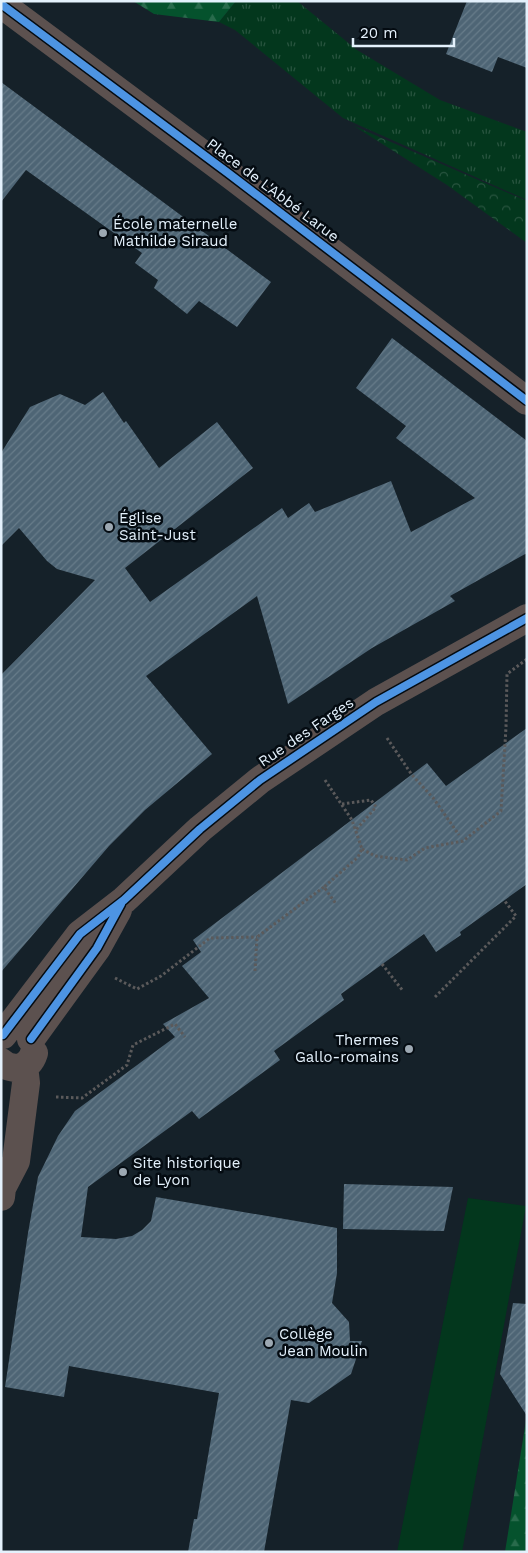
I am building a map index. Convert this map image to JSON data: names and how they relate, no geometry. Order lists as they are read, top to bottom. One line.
{"streets":{"street":["Place de L'Abbé Larue","Rue des Farges"]},"places":["École maternelle Mathilde Siraud","Église Saint-Just","Thermes Gallo-romains","Site historique de Lyon","Collège Jean Moulin"],"scale_bar":"20 m"}
